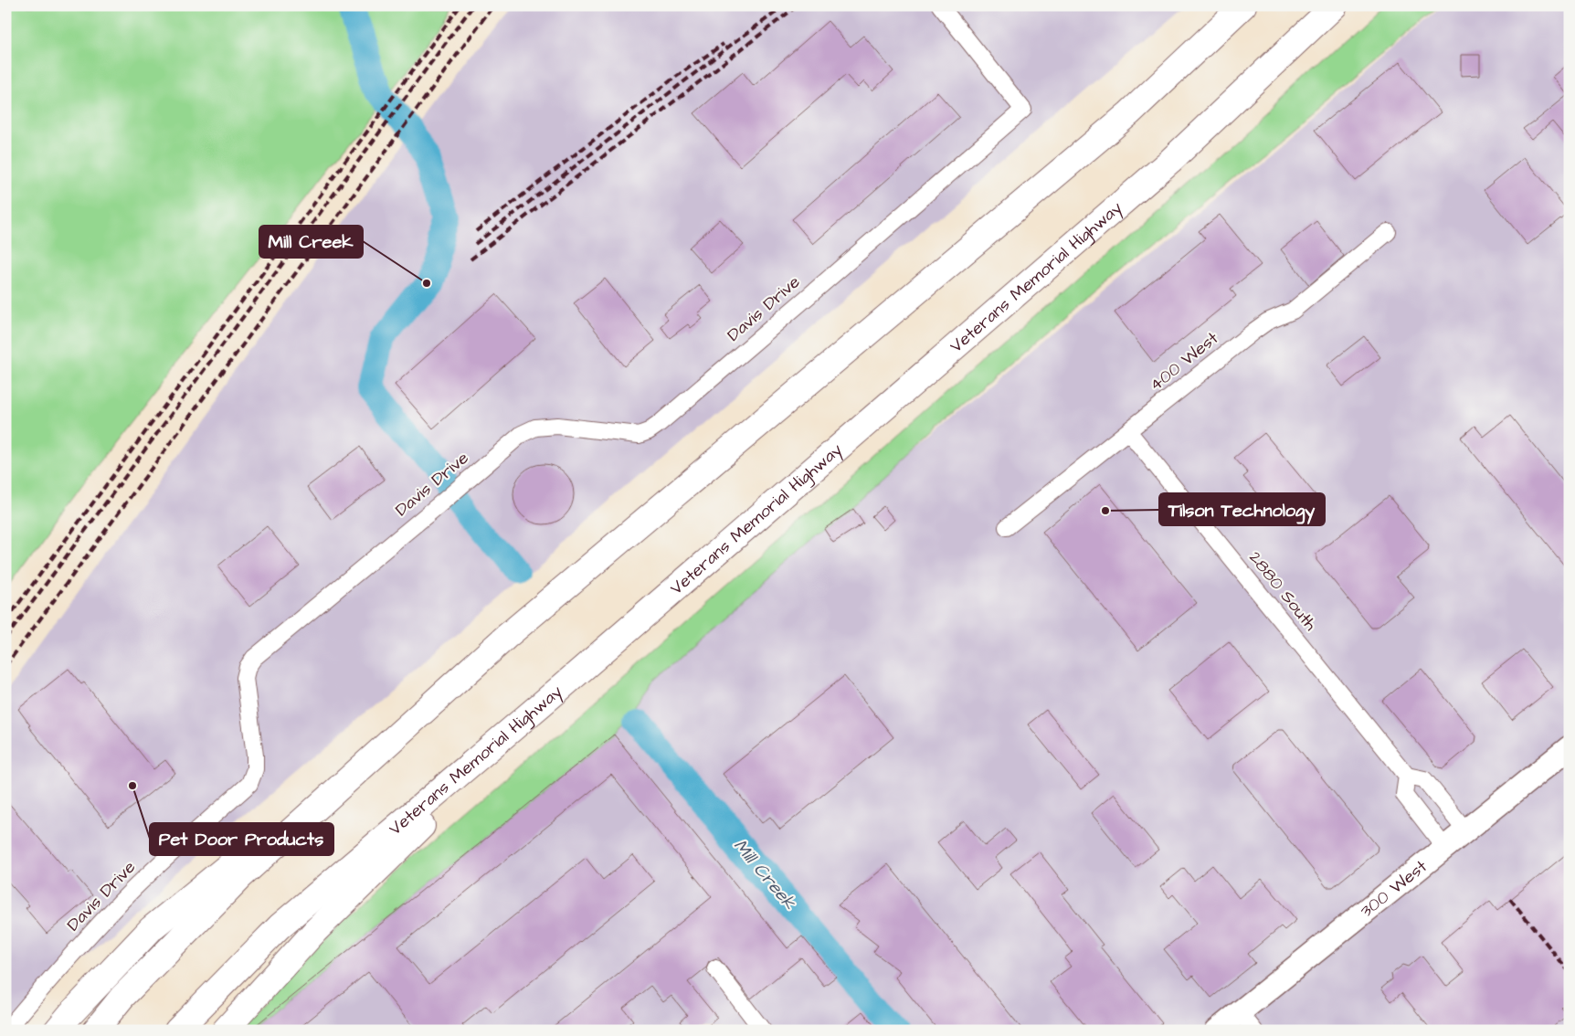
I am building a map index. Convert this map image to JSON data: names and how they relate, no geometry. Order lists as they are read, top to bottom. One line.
{"streets":{"highway":["Veterans Memorial Highway"],"main road":["300 West"],"street":["Davis Drive","400 West","2880 South"]},"crossings":[["400 West","2880 South"]],"water":["Mill Creek"],"places":["Mill Creek","Tilson Technology","Pet Door Products"]}
